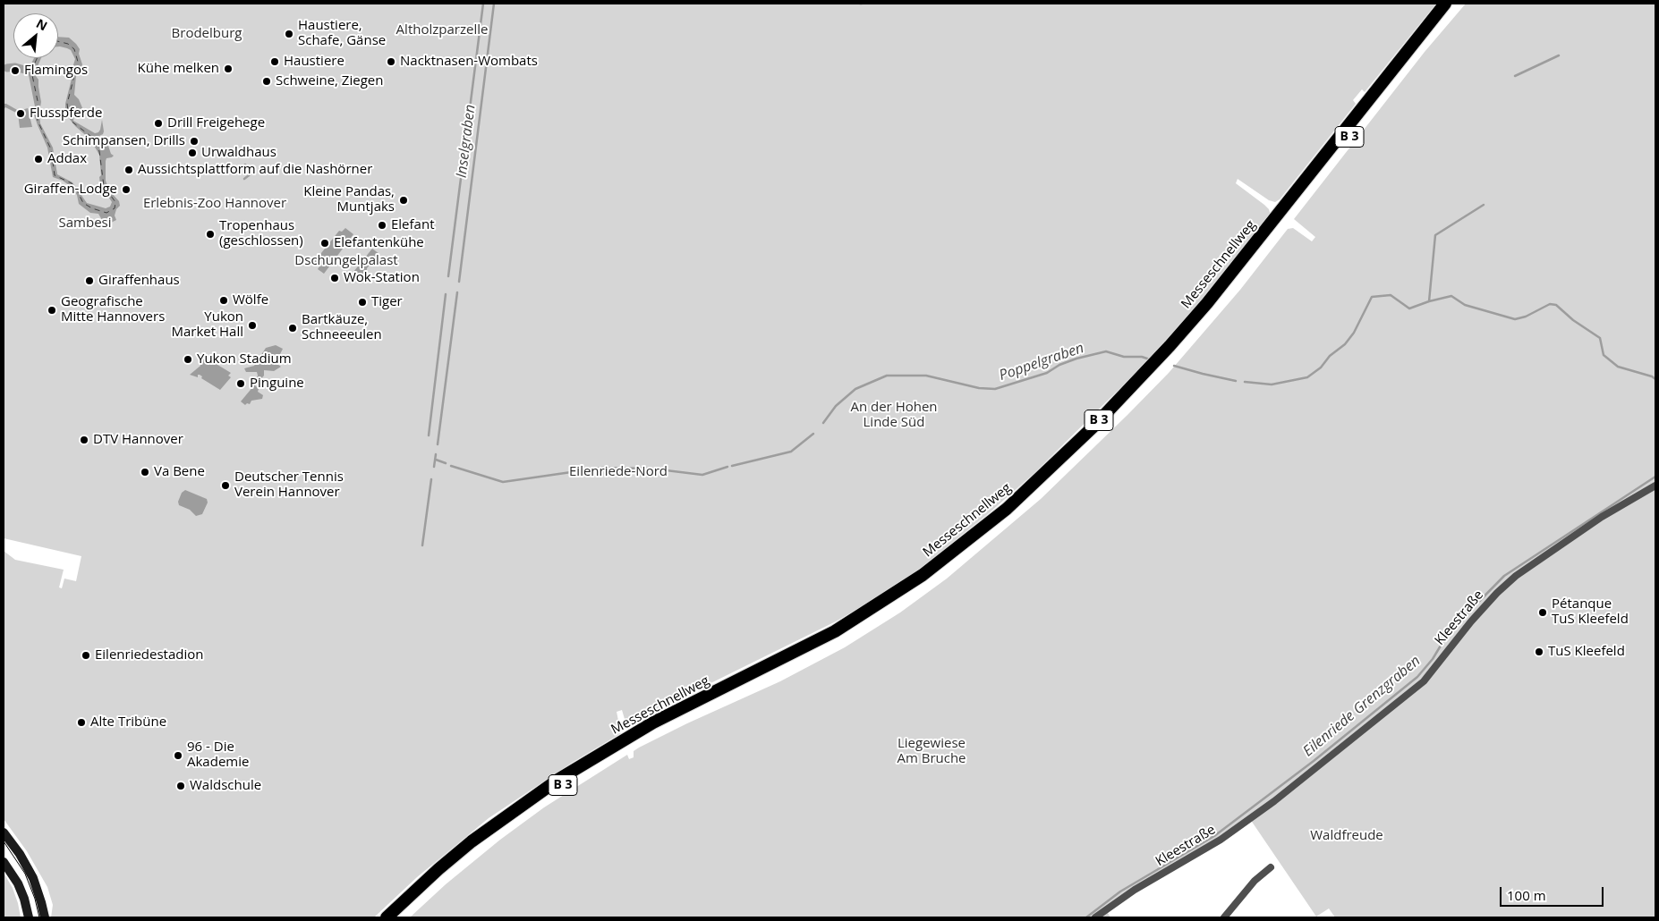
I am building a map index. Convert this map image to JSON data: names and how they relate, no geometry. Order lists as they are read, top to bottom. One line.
{"streets":{"highway":["B 3","Messeschnellweg"],"street":["Kleestraße"]},"water":["Inselgraben","Poppelgraben","Eilenriede Grenzgraben"],"parks":["Altholzparzelle","Brodelburg","Erlebnis-Zoo Hannover","Sambesi","Dschungelpalast","An der Hohen Linde Süd","Eilenriede-Nord","Liegewiese Am Bruche","Waldfreude"],"places":["Haustiere, Schafe, Gänse","Haustiere","Nacktnasen-Wombats","Kühe melken","Flamingos","Schweine, Ziegen","Flusspferde","Drill Freigehege","Schimpansen, Drills","Urwaldhaus","Addax","Aussichtsplattform auf die Nashörner","Giraffen-Lodge","Kleine Pandas, Muntjaks","Elefant","Tropenhaus (geschlossen)","Elefantenkühe","Wok-Station","Giraffenhaus","Wölfe","Tiger","Geografische Mitte Hannovers","Yukon Market Hall","Bartkäuze, Schneeeulen","Yukon Stadium","Pinguine","DTV Hannover","Va Bene","Deutscher Tennis Verein Hannover","Pétanque TuS Kleefeld","TuS Kleefeld","Eilenriedestadion","Alte Tribüne","96 - Die Akademie","Waldschule"],"scale_bar":"100 m","north":"top right"}
